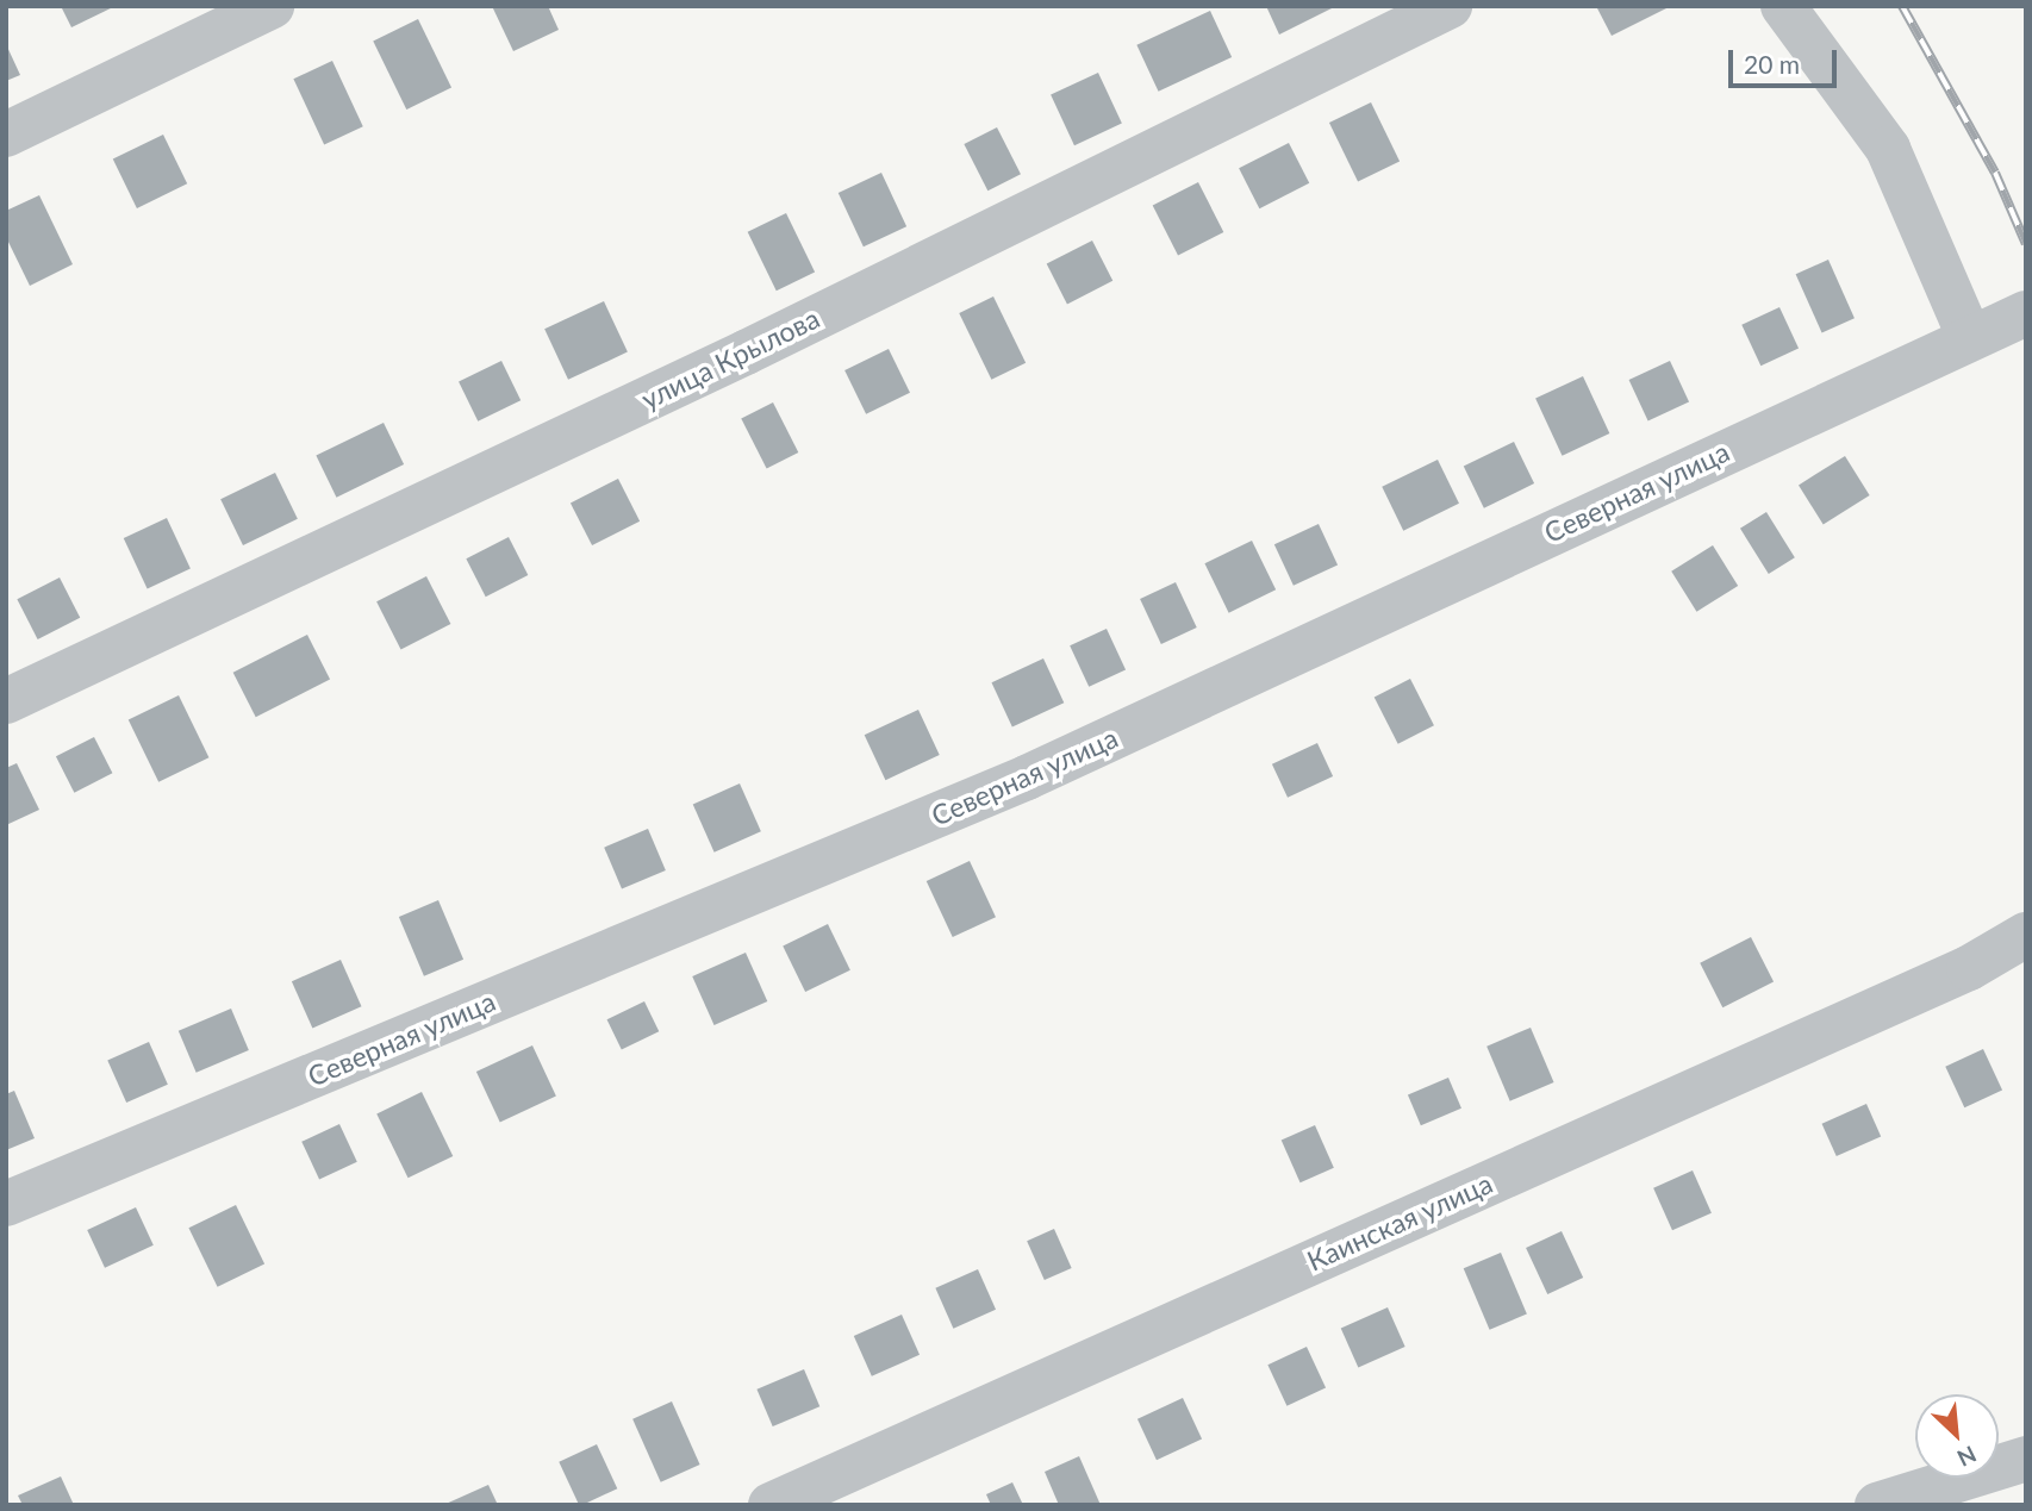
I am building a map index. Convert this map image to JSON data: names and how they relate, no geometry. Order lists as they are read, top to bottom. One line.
{"streets":{"street":["улица Крылова","Северная улица","Каинская улица"]},"scale_bar":"20 m","north":"bottom right"}
